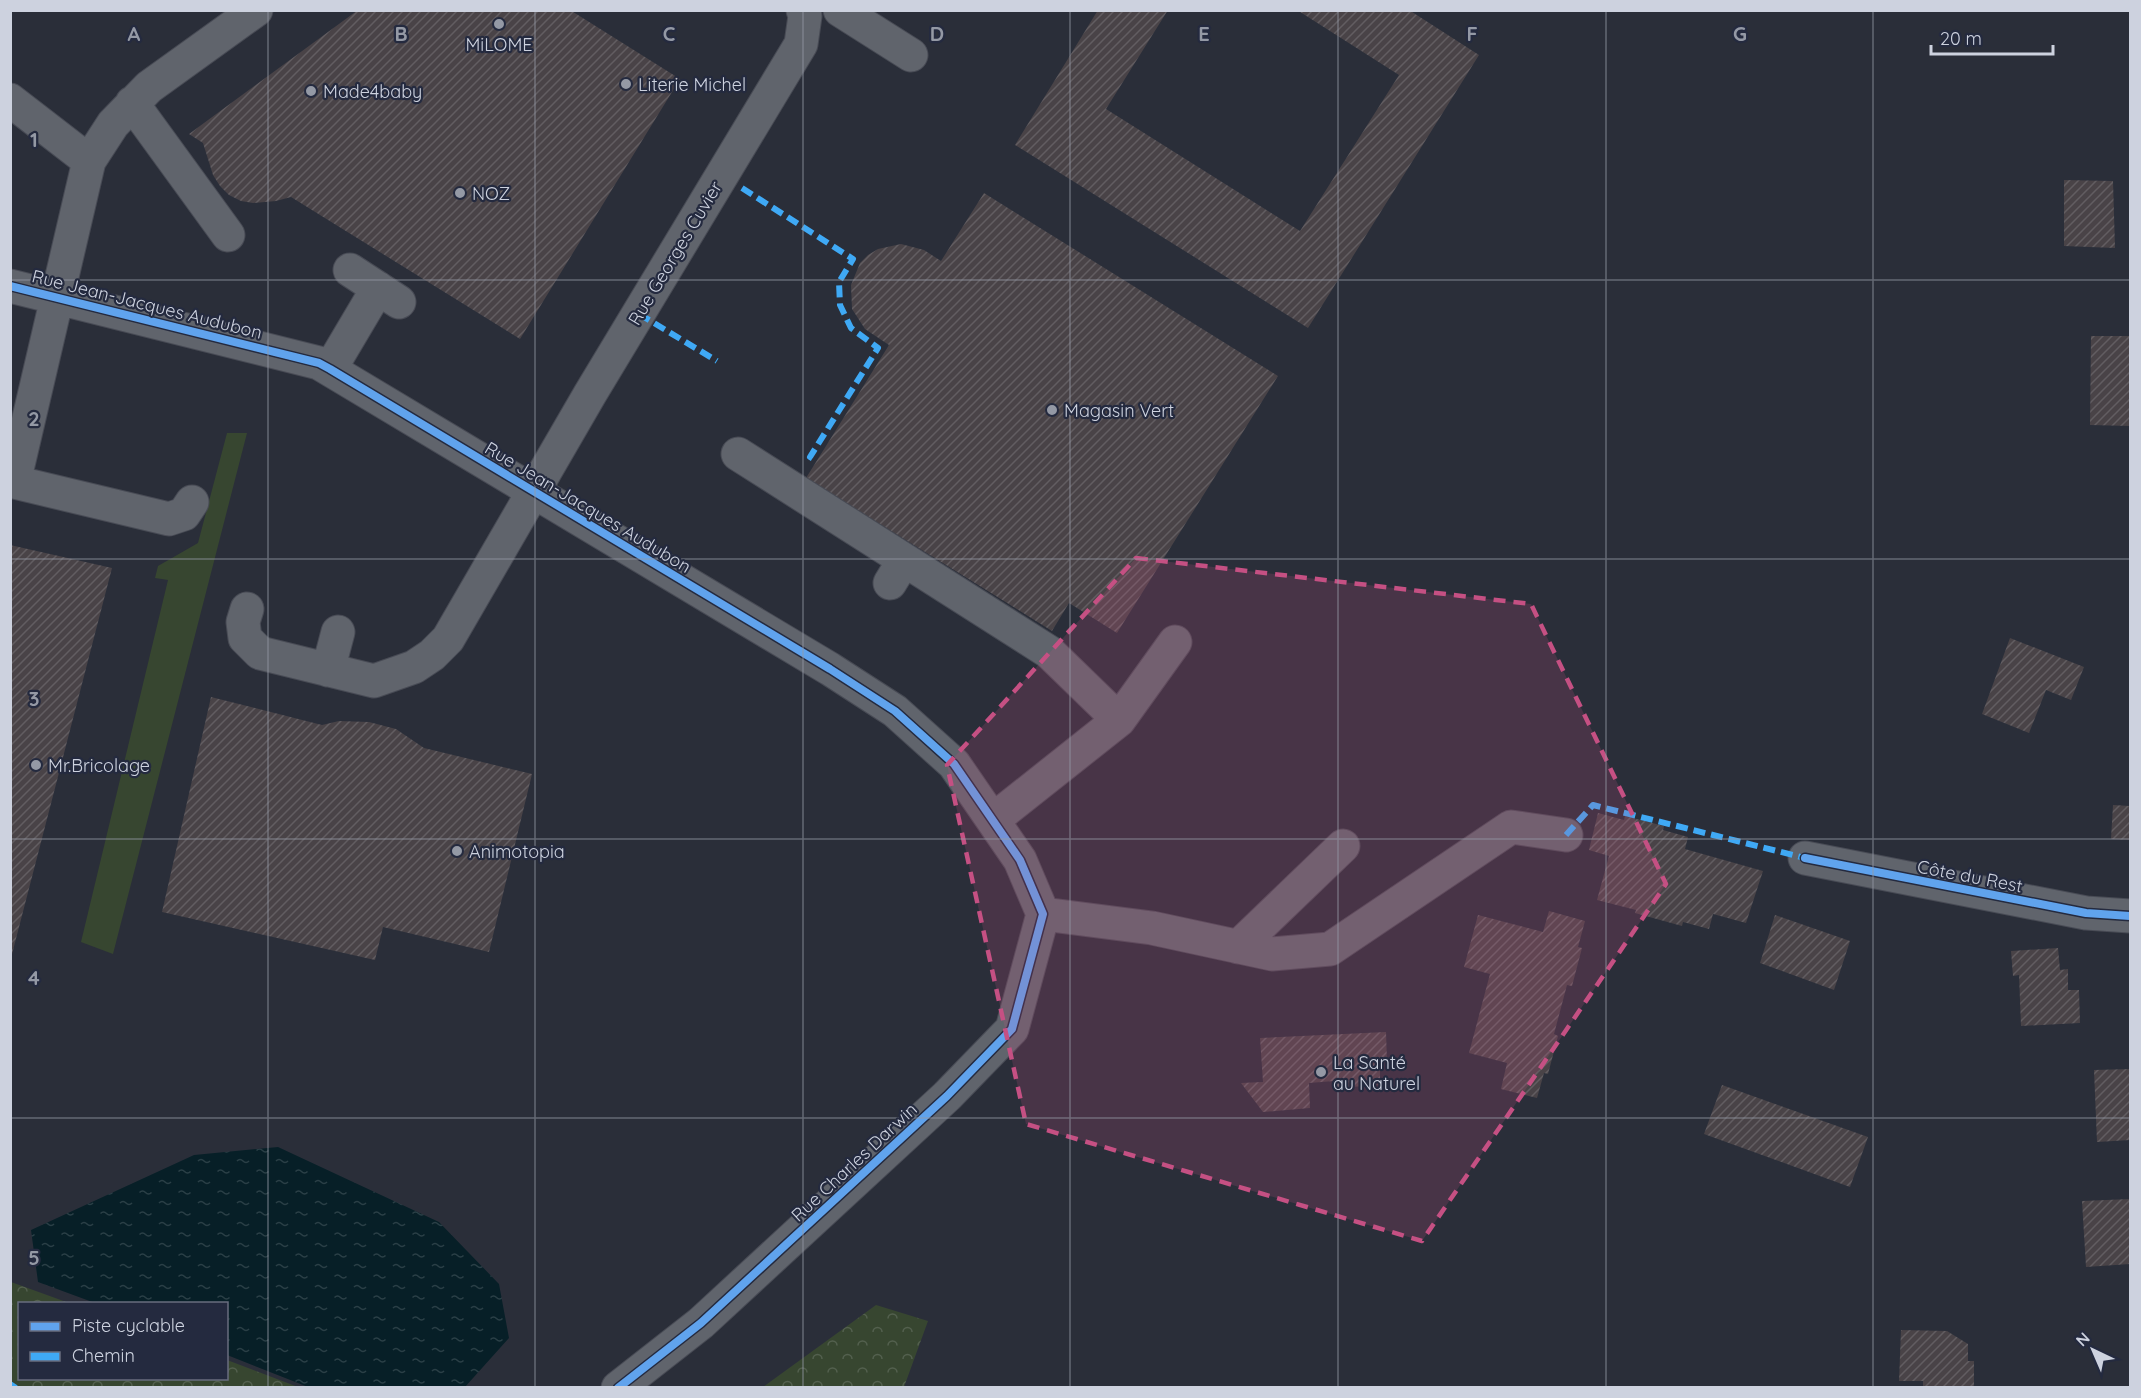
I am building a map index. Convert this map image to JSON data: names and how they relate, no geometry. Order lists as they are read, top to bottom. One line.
{"streets":{"street":["Rue Georges Cuvier","Rue Jean-Jacques Audubon","Côte du Rest","Rue Charles Darwin"]},"crossings":[["Rue Georges Cuvier","Rue Jean-Jacques Audubon"],["Rue Jean-Jacques Audubon","Rue Charles Darwin"]],"places":["MiLOME","Literie Michel","Made4baby","NOZ","Magasin Vert","Mr.Bricolage","Animotopia","La Santé au Naturel"],"legend":["Piste cyclable","Chemin"],"scale_bar":"20 m","north":"top left","grid":{"columns":["A","B","C","D","E","F","G"],"rows":["1","2","3","4","5"]}}
